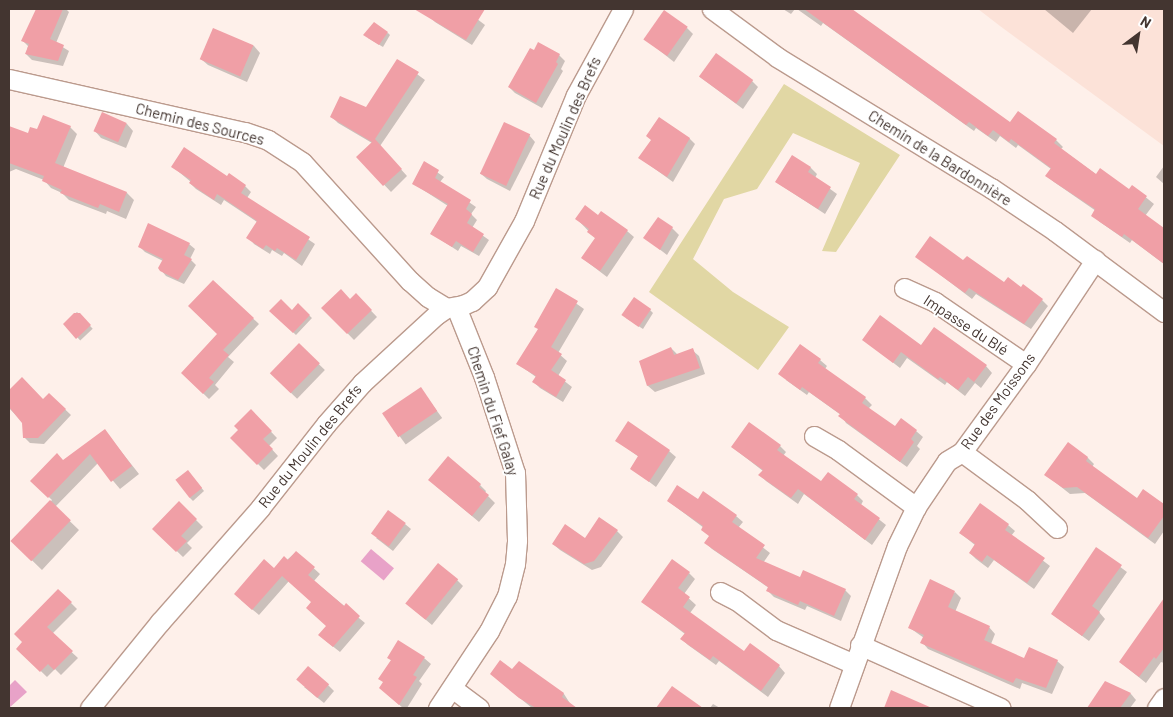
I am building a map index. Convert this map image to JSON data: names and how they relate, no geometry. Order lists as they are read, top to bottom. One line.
{"streets":{"street":["Chemin des Sources","Rue du Moulin des Brefs","Chemin de la Bardonnière","Impasse du Blé","Rue des Moissons","Chemin du Fief Galay"]},"crossings":[["Chemin des Sources","Rue du Moulin des Brefs"],["Chemin des Sources","Chemin du Fief Galay"],["Rue du Moulin des Brefs","Chemin du Fief Galay"],["Chemin de la Bardonnière","Rue des Moissons"],["Impasse du Blé","Rue des Moissons"]],"north":"top right"}
